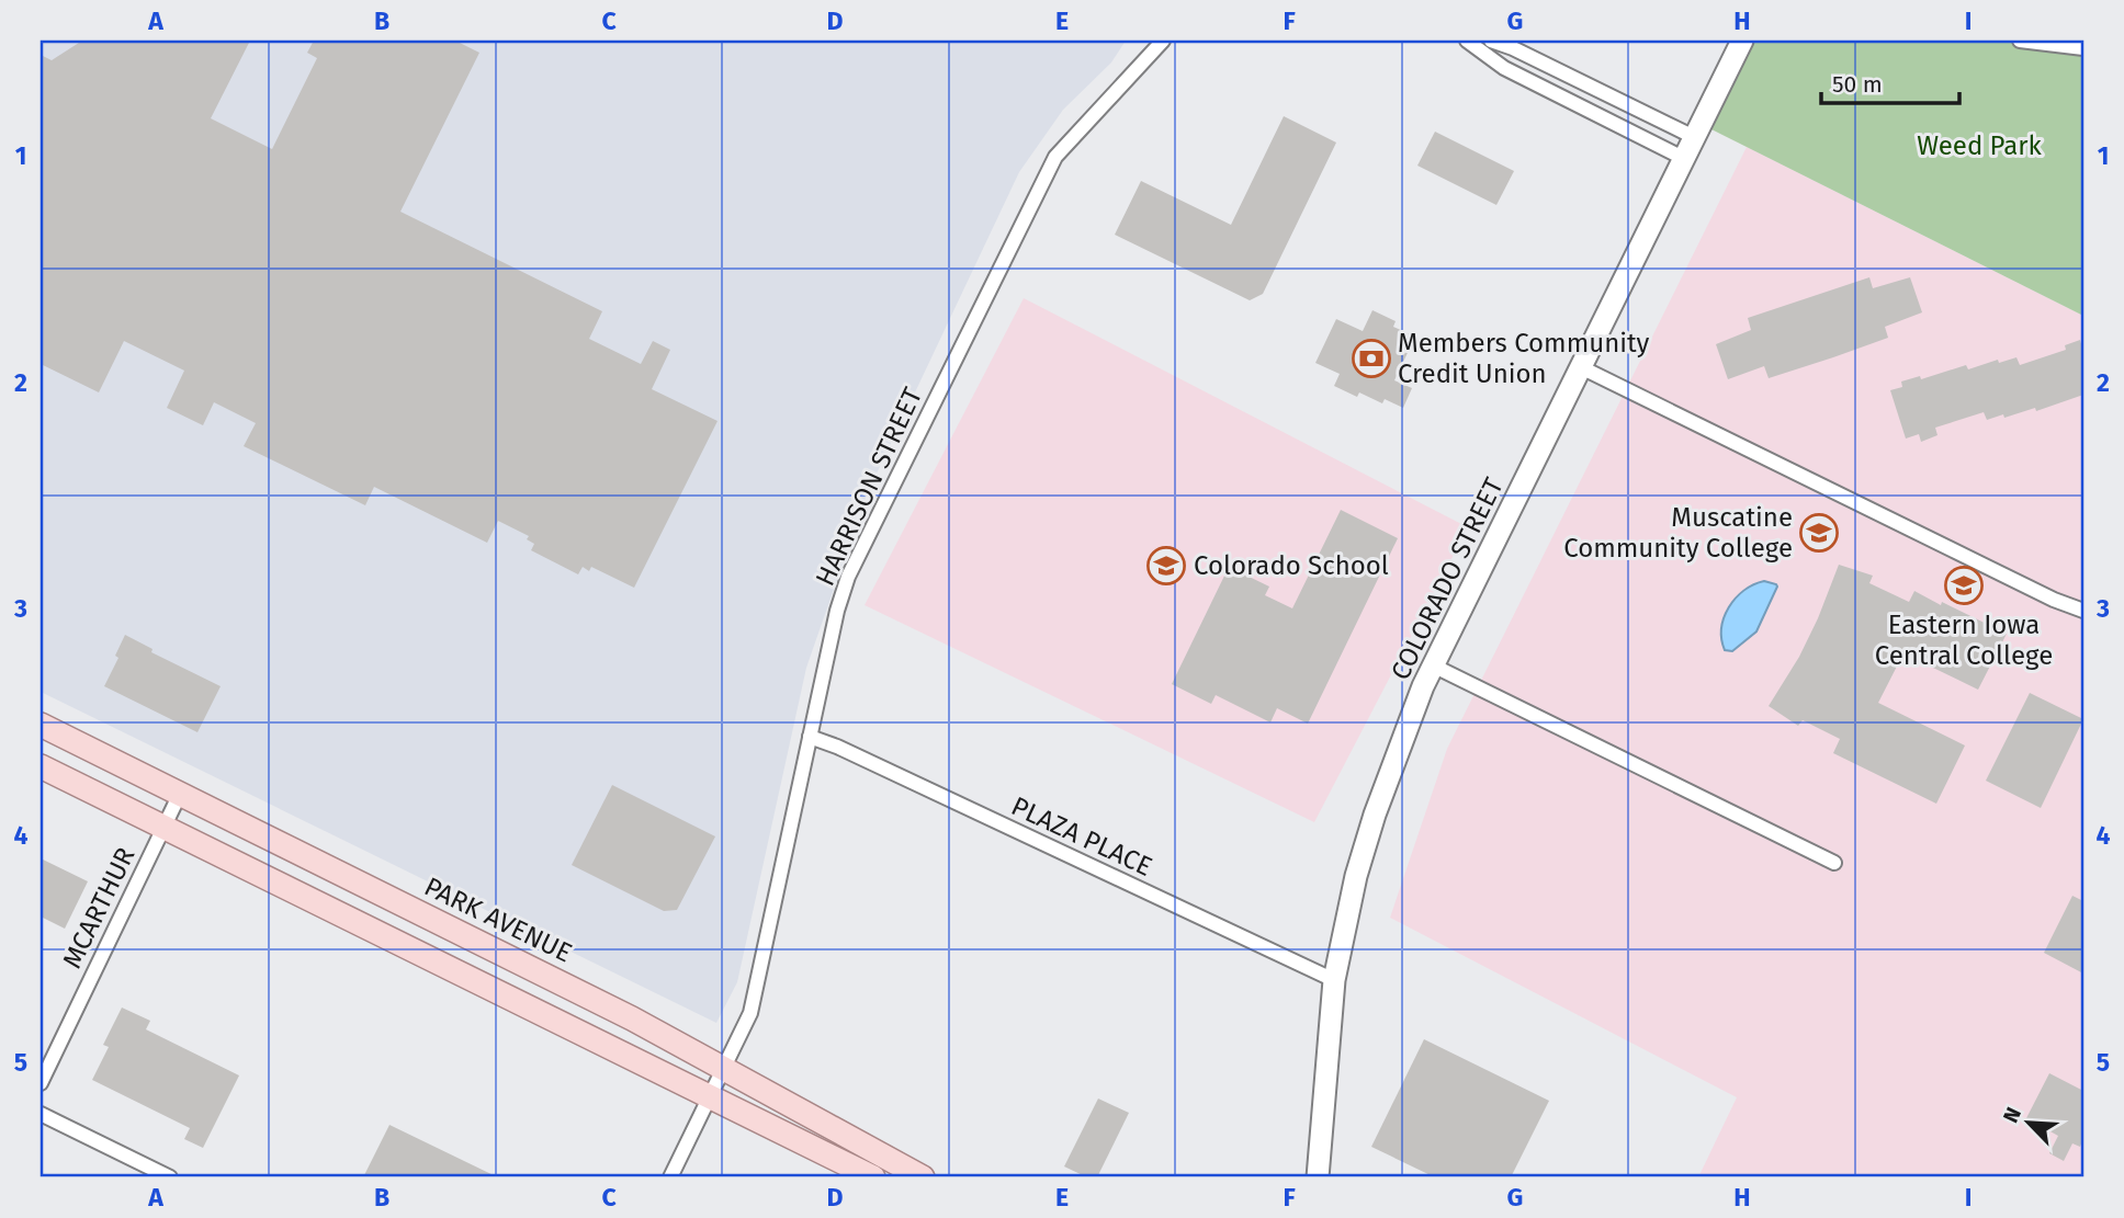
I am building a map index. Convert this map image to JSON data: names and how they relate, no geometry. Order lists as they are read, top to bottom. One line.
{"streets":{"main road":["PARK AVENUE"],"street":["HARRISON STREET","COLORADO STREET","PLAZA PLACE","MCARTHUR"]},"crossings":[["HARRISON STREET","PLAZA PLACE"],["HARRISON STREET","PARK AVENUE"],["COLORADO STREET","PLAZA PLACE"],["MCARTHUR","PARK AVENUE"]],"parks":["Weed Park"],"places":{"bank":["Members Community Credit Union"],"school or university":["Muscatine Community College","Colorado School","Eastern Iowa Central College"]},"scale_bar":"50 m","north":"top left","grid":{"columns":["A","B","C","D","E","F","G","H","I"],"rows":["1","2","3","4","5"]}}
